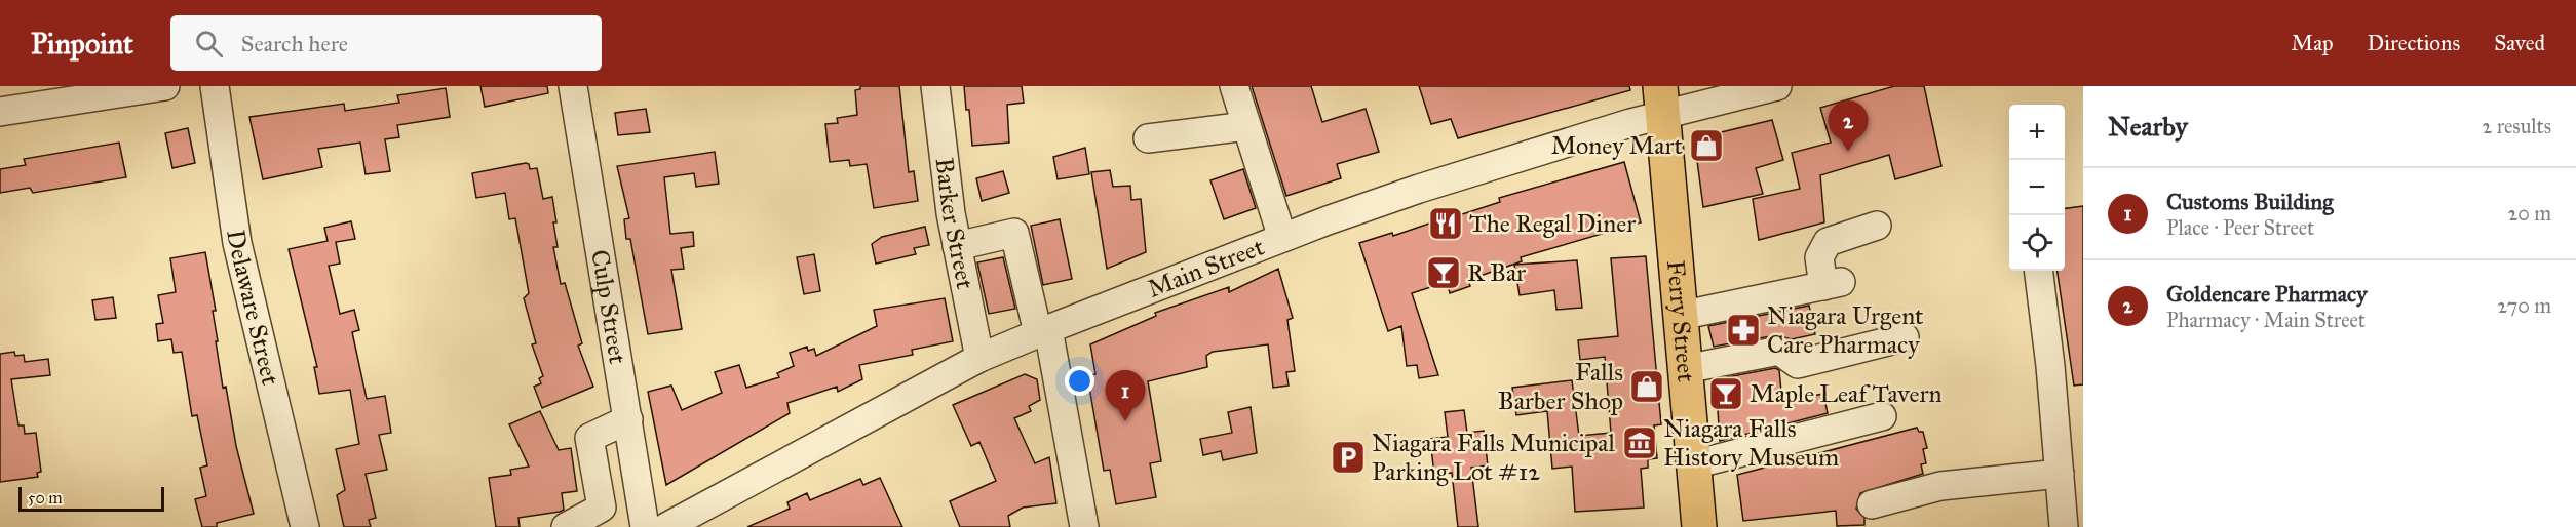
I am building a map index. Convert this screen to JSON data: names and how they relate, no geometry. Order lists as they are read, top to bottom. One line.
{"streets":{"main road":["Ferry Street"],"street":["Barker Street","Main Street","Culp Street","Delaware Street"]},"crossings":[["Barker Street","Main Street"],["Main Street","Ferry Street"]],"places":{"shop":["Money Mart","Falls Barber Shop"],"restaurant":["The Regal Diner"],"bar":["R Bar","Maple Leaf Tavern"],"pharmacy":["Niagara Urgent Care Pharmacy"],"museum":["Niagara Falls History Museum"],"parking":["Niagara Falls Municipal Parking Lot #12"]},"scale_bar":"50 m","page":{"header":"Pinpoint","search":"Search here","nav":["Map","Directions","Saved"],"heading":["Nearby","2 results"],"pins":["2","1"],"map_buttons":["+","−"],"list":[{"mark":"1","name":"Customs Building","note":"Place · Peer Street","value":"20 m"},{"mark":"2","name":"Goldencare Pharmacy","note":"Pharmacy · Main Street","value":"270 m"}],"scale":"50 m"}}
